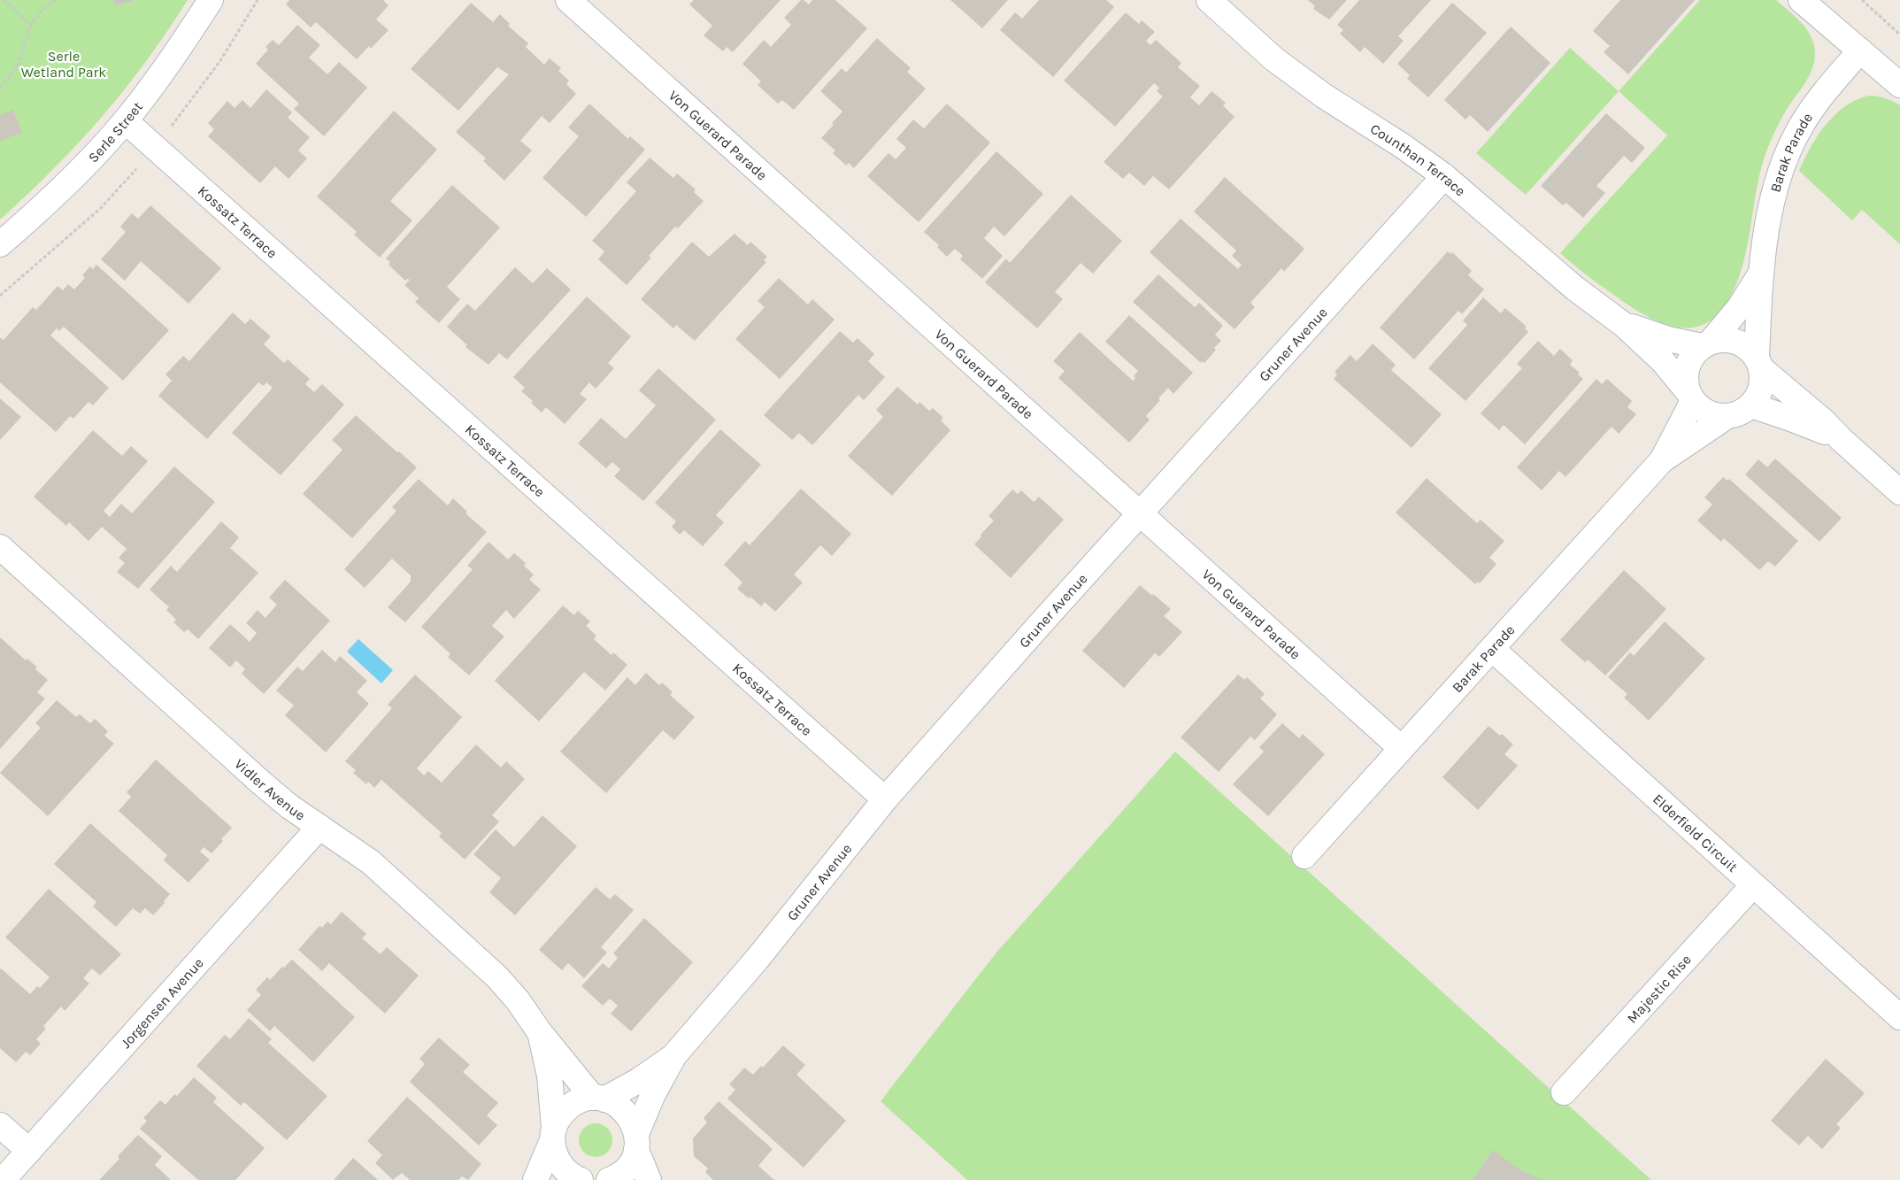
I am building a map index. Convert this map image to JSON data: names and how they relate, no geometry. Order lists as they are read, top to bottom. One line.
{"streets":{"street":["Serle Street","Von Guerard Parade","Barak Parade","Counthan Terrace","Kossatz Terrace","Gruner Avenue","Vidler Avenue","Elderfield Circuit","Majestic Rise","Jorgensen Avenue"]},"crossings":[["Serle Street","Kossatz Terrace"],["Von Guerard Parade","Barak Parade"],["Von Guerard Parade","Gruner Avenue"],["Barak Parade","Counthan Terrace"],["Barak Parade","Elderfield Circuit"],["Counthan Terrace","Gruner Avenue"],["Kossatz Terrace","Gruner Avenue"],["Gruner Avenue","Vidler Avenue"],["Vidler Avenue","Jorgensen Avenue"],["Elderfield Circuit","Majestic Rise"]],"parks":["Serle Wetland Park"]}
